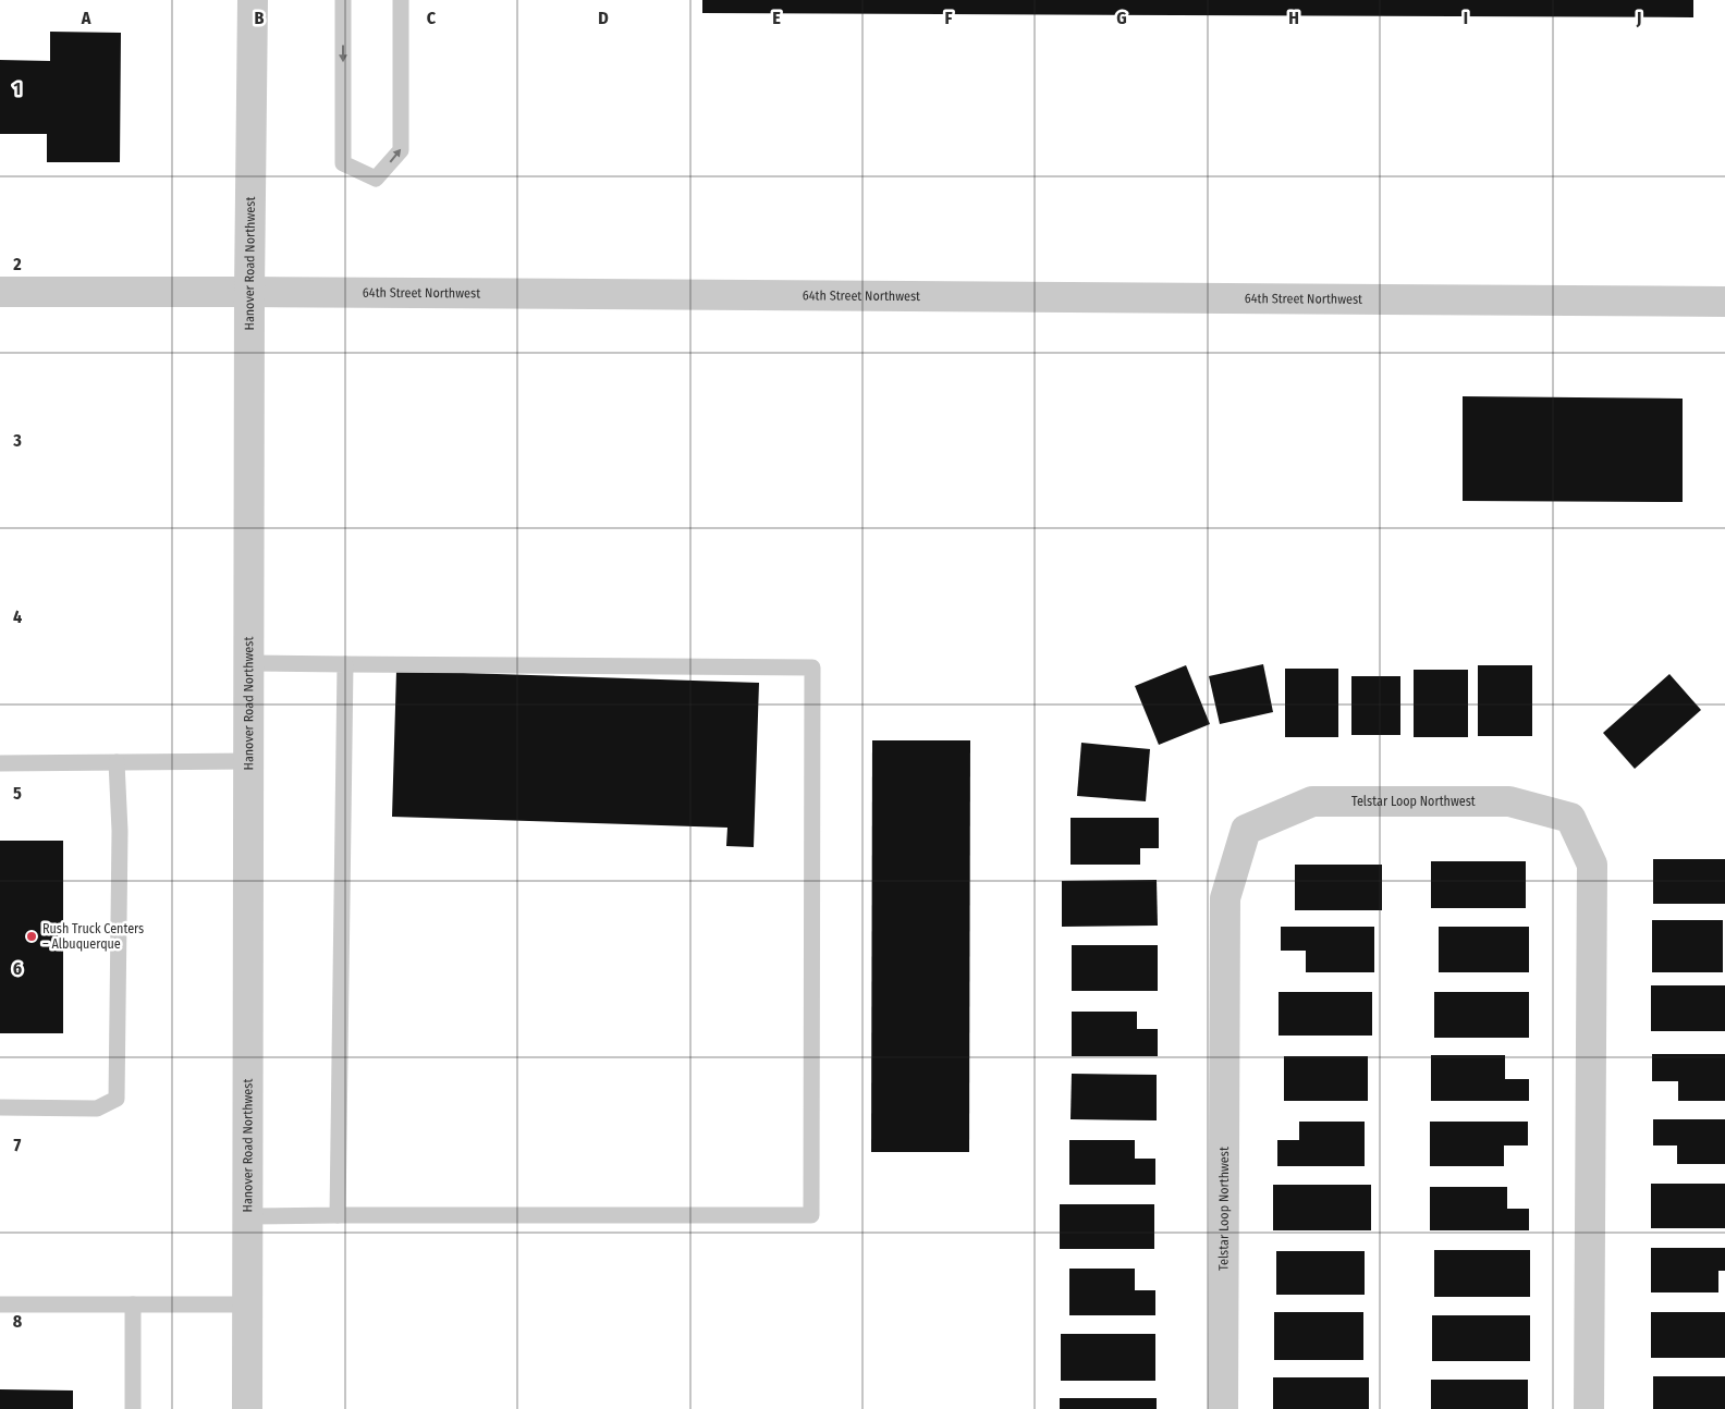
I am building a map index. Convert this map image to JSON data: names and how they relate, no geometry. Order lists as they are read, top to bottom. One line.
{"streets":{"street":["Hanover Road Northwest","64th Street Northwest","Telstar Loop Northwest"]},"crossings":[["Hanover Road Northwest","64th Street Northwest"]],"places":["Rush Truck Centers – Albuquerque"],"grid":{"columns":["A","B","C","D","E","F","G","H","I","J"],"rows":["1","2","3","4","5","6","7","8"]}}
